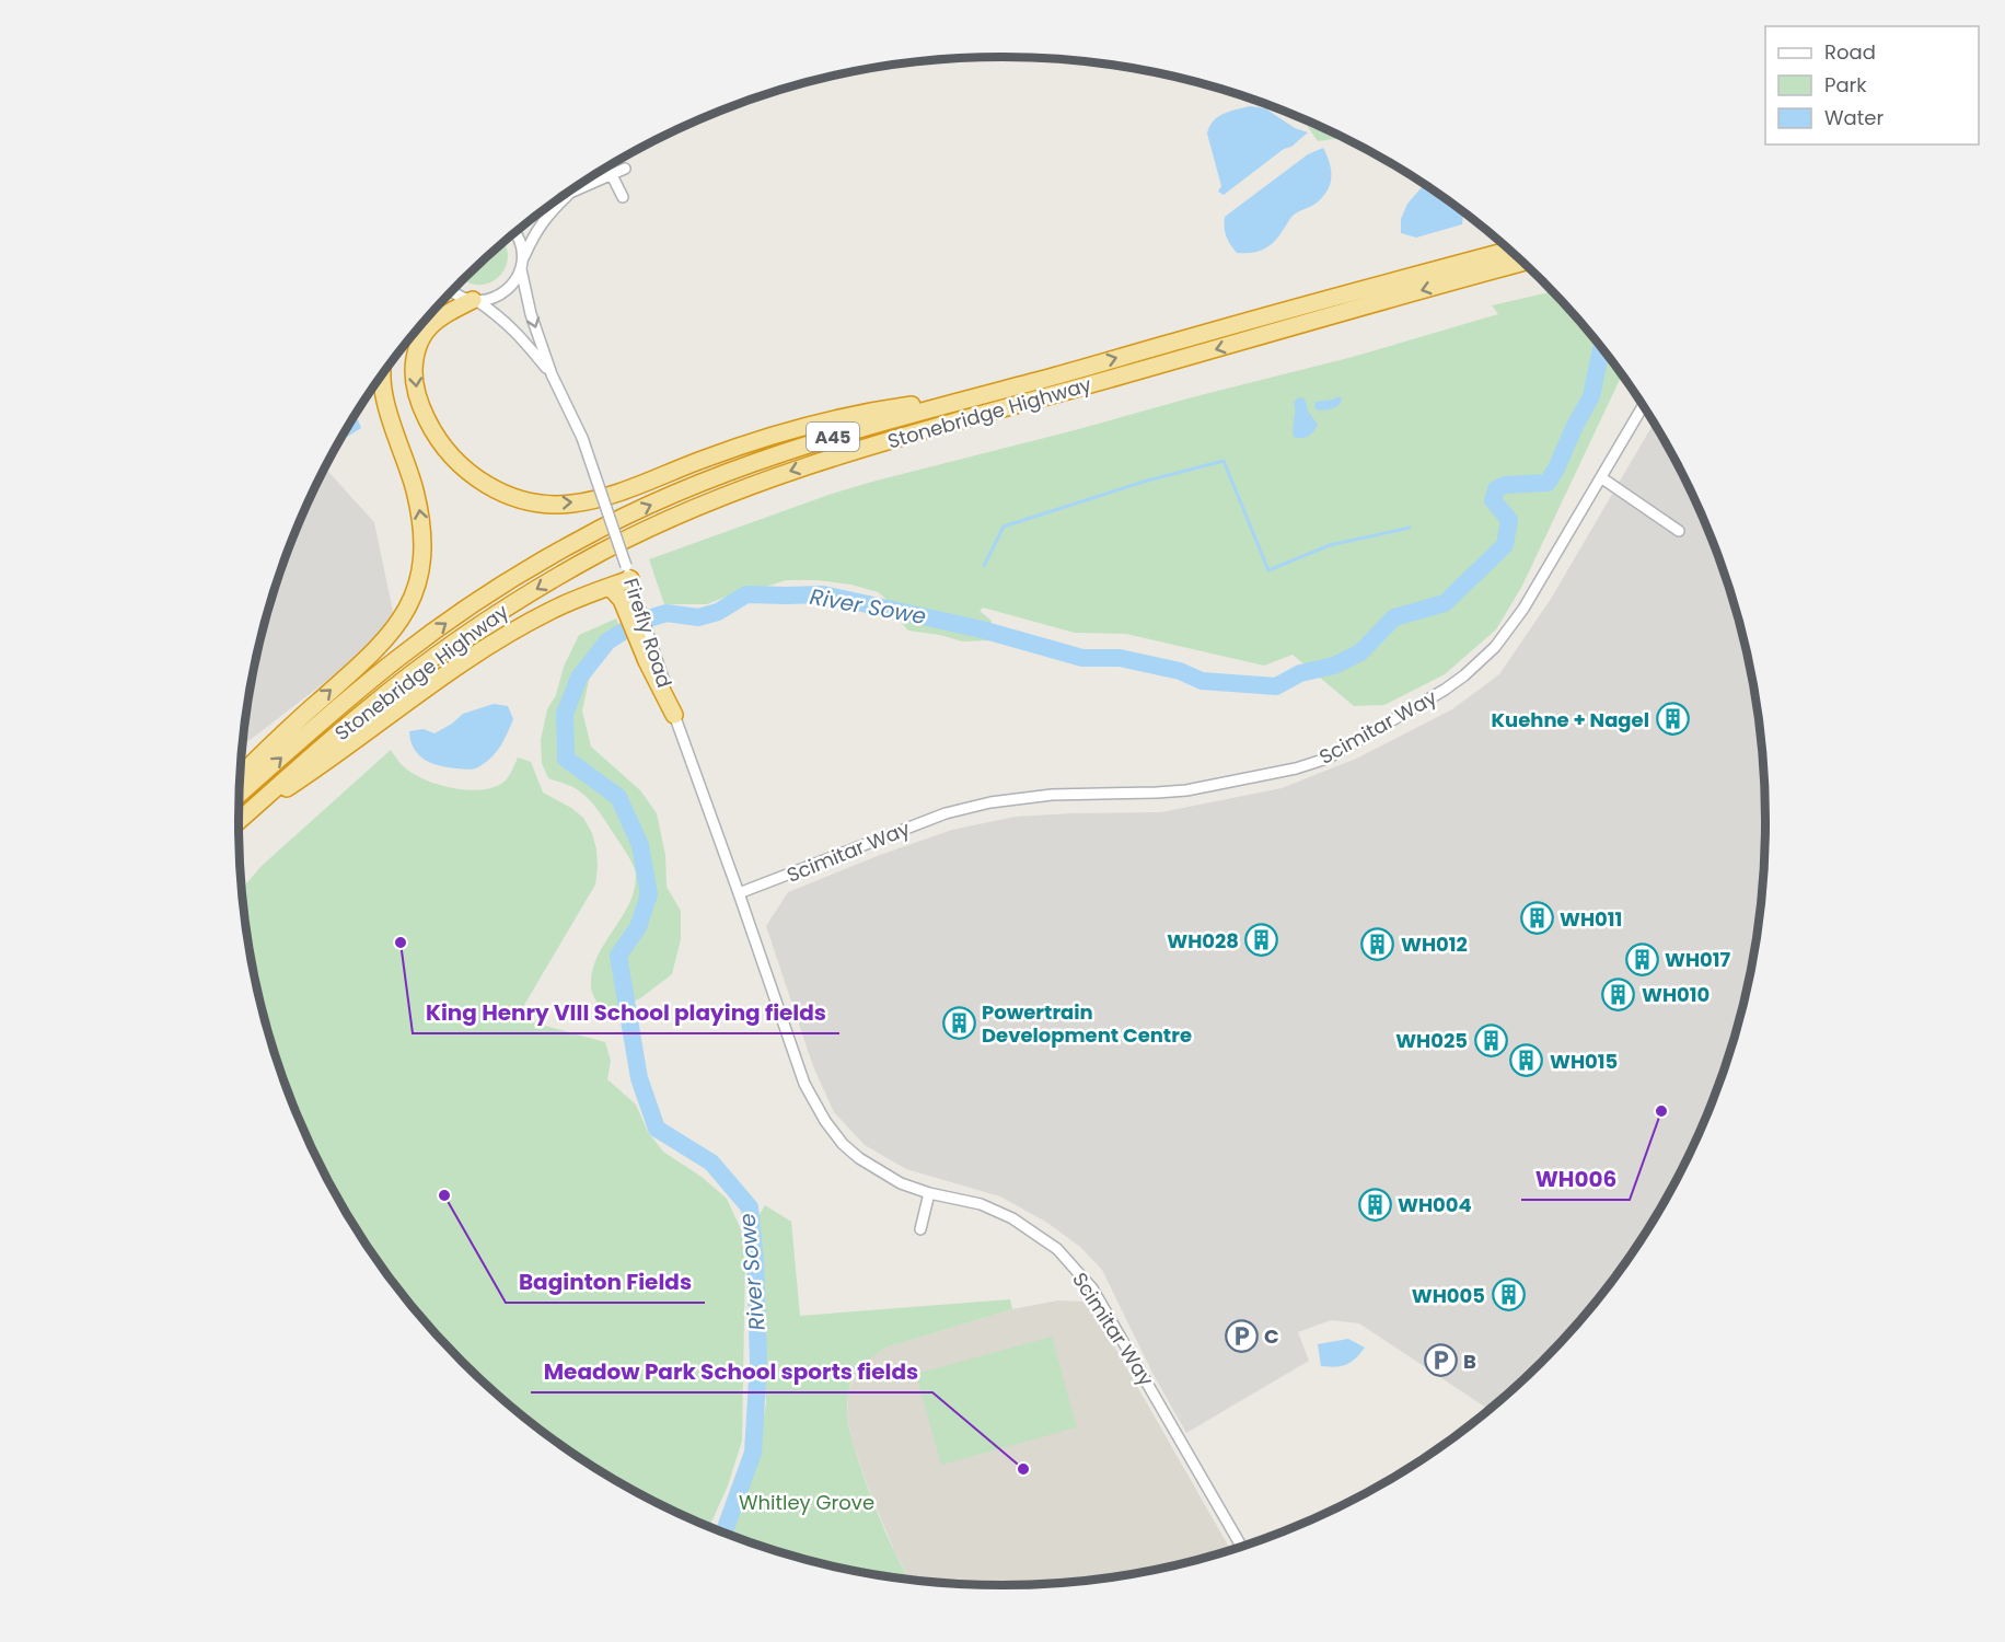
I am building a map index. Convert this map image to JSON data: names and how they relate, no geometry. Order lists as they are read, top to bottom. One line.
{"streets":{"highway":["Stonebridge Highway","A45"],"street":["Firefly Road","Scimitar Way"]},"crossings":[["Firefly Road","Scimitar Way"]],"water":["River Sowe"],"parks":["Whitley Grove"],"places":{"building":["Kuehne + Nagel","WH011","WH028","WH012","WH017","WH010","Powertrain Development Centre","WH025","WH015","WH004","WH005"],"other":["King Henry VIII School playing fields","WH006","Baginton Fields","Meadow Park School sports fields"],"parking":["C","B"]},"legend":["Road","Park","Water"]}
